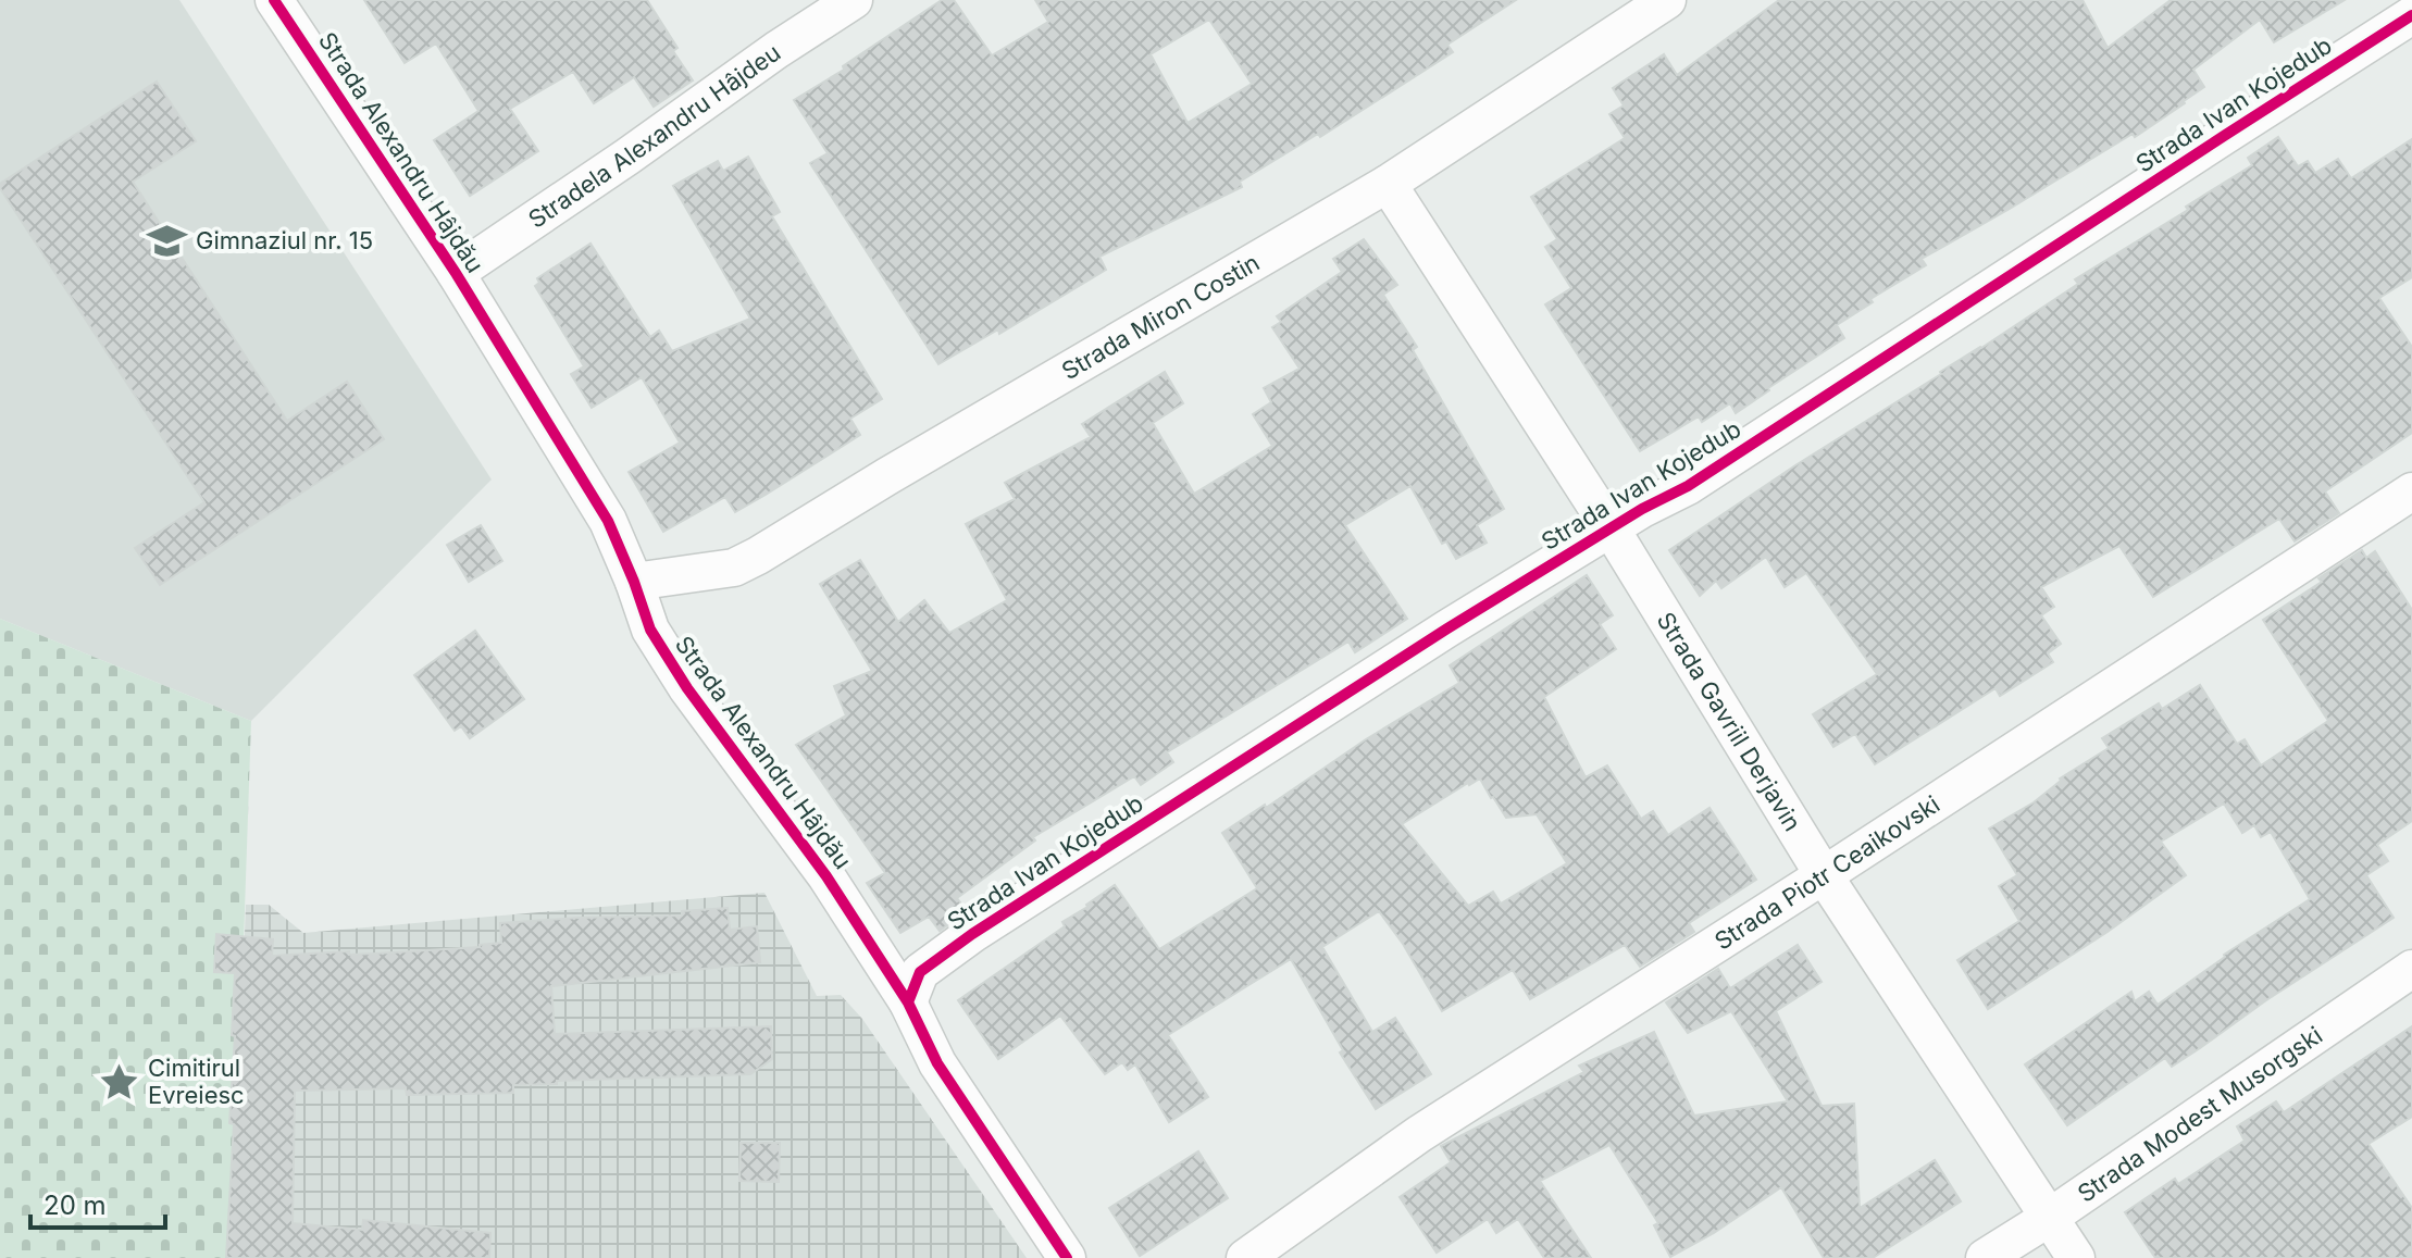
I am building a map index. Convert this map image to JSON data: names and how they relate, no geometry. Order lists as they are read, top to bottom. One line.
{"streets":{"street":["Strada Ivan Kojedub","Stradela Alexandru Hâjdeu","Strada Alexandru Hâjdău","Strada Miron Costin","Strada Gavriil Derjavin","Strada Piotr Ceaikovski","Strada Modest Musorgski"]},"crossings":[["Strada Ivan Kojedub","Strada Alexandru Hâjdău"],["Strada Ivan Kojedub","Strada Gavriil Derjavin"],["Stradela Alexandru Hâjdeu","Strada Alexandru Hâjdău"],["Strada Alexandru Hâjdău","Strada Miron Costin"],["Strada Miron Costin","Strada Gavriil Derjavin"],["Strada Gavriil Derjavin","Strada Piotr Ceaikovski"],["Strada Gavriil Derjavin","Strada Modest Musorgski"]],"places":{"school or university":["Gimnaziul nr. 15"],"place":["Cimitirul Evreiesc"]},"scale_bar":"20 m"}
